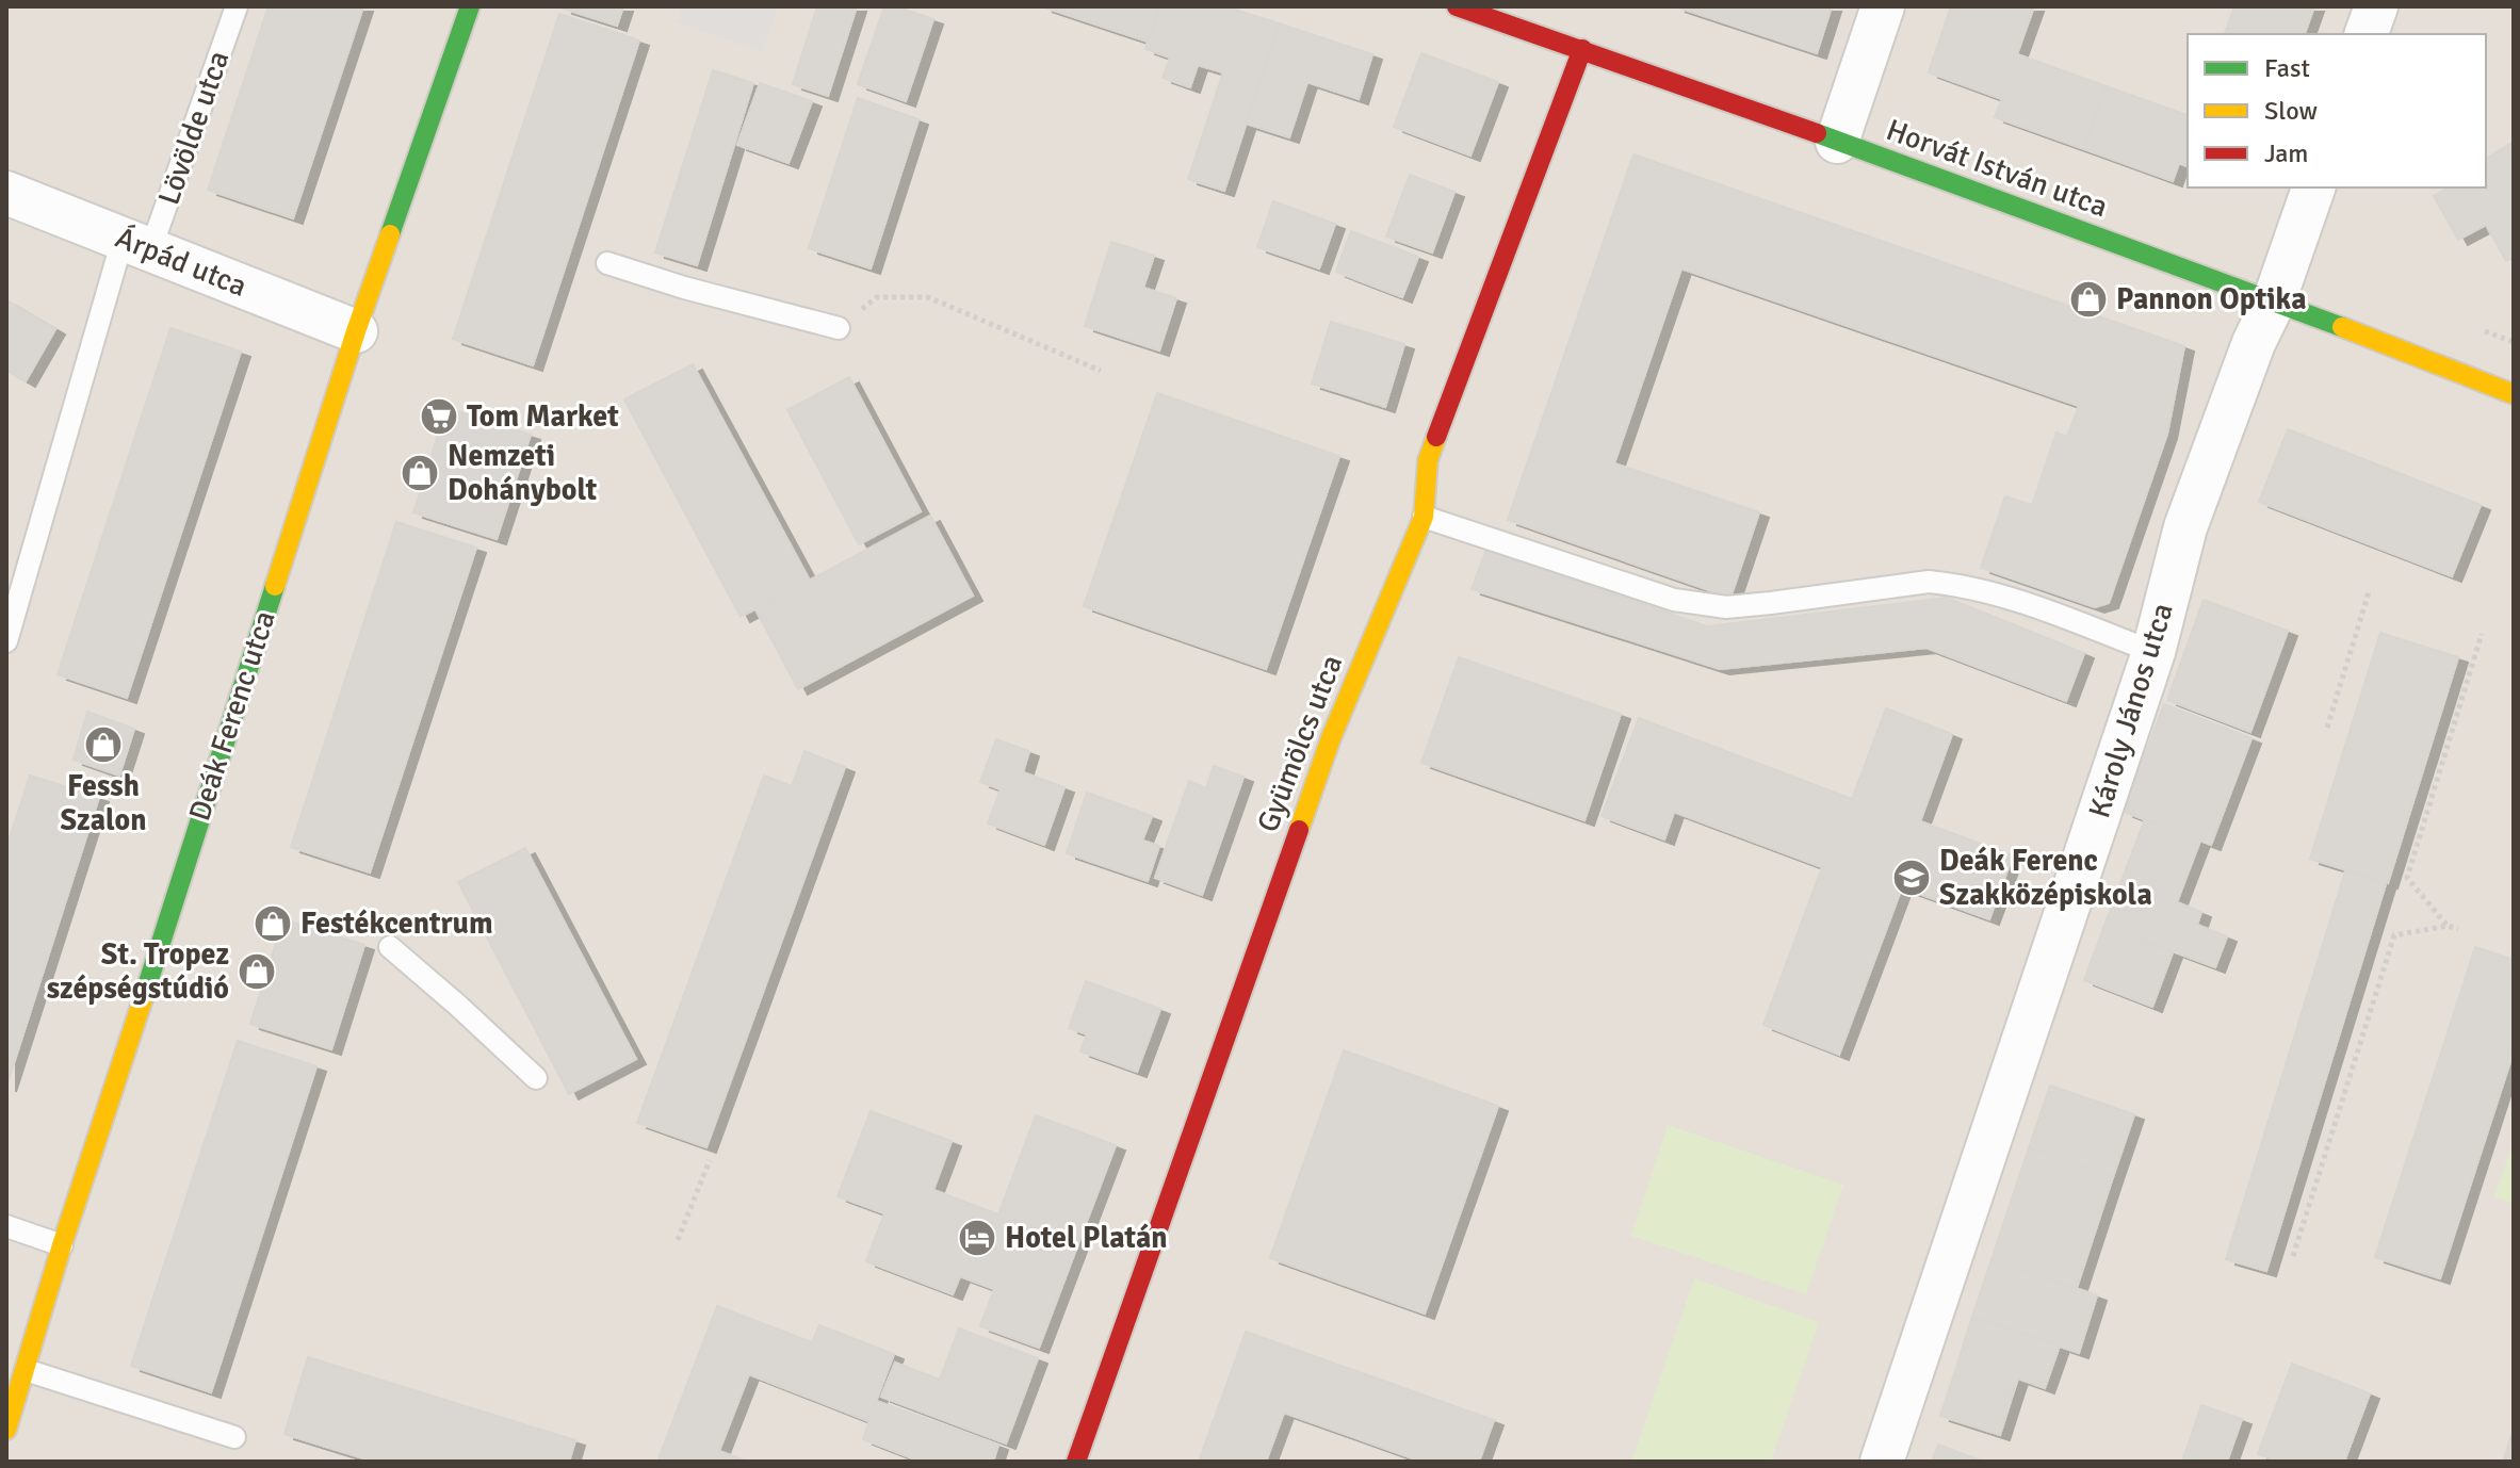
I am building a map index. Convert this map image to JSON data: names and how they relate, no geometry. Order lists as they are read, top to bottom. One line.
{"streets":{"street":["Horvát István utca","Árpád utca","Károly János utca","Deák Ferenc utca","Gyümölcs utca"],"lane":["Lövölde utca"]},"crossings":[["Lövölde utca","Árpád utca"],["Horvát István utca","Károly János utca"],["Horvát István utca","Gyümölcs utca"],["Árpád utca","Deák Ferenc utca"]],"places":{"shop":["Pannon Optika","Nemzeti Dohánybolt","Fessh Szalon","Festékcentrum","St. Tropez szépségstúdió"],"supermarket":["Tom Market"],"school or university":["Deák Ferenc Szakközépiskola"],"hotel":["Hotel Platán"]},"legend":["Fast","Slow","Jam"]}
